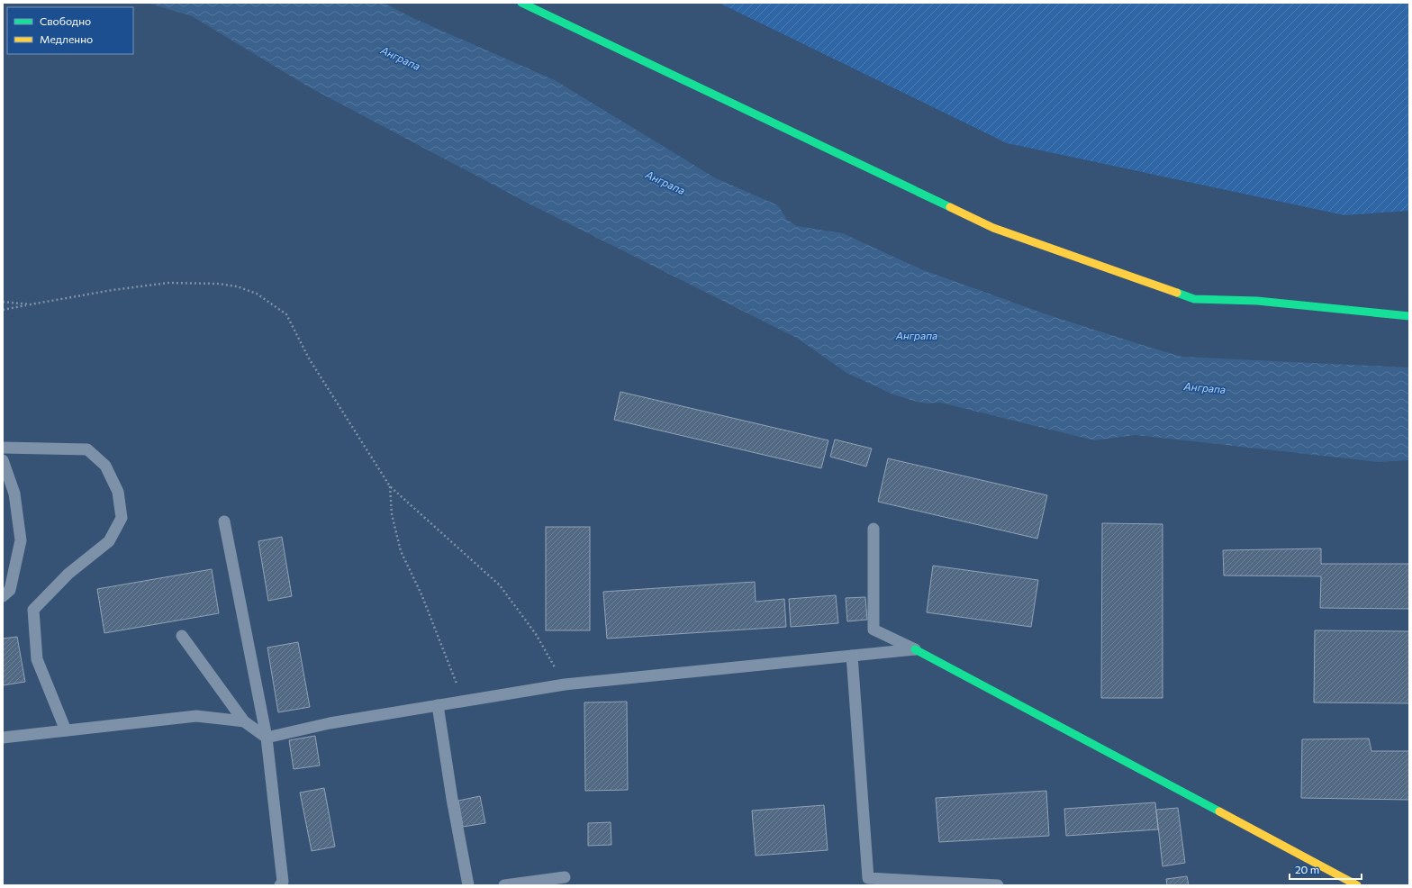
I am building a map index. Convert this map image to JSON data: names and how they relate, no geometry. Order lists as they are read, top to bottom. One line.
{"water":["Анграпа"],"legend":["Свободно","Медленно"],"scale_bar":"20 m"}
